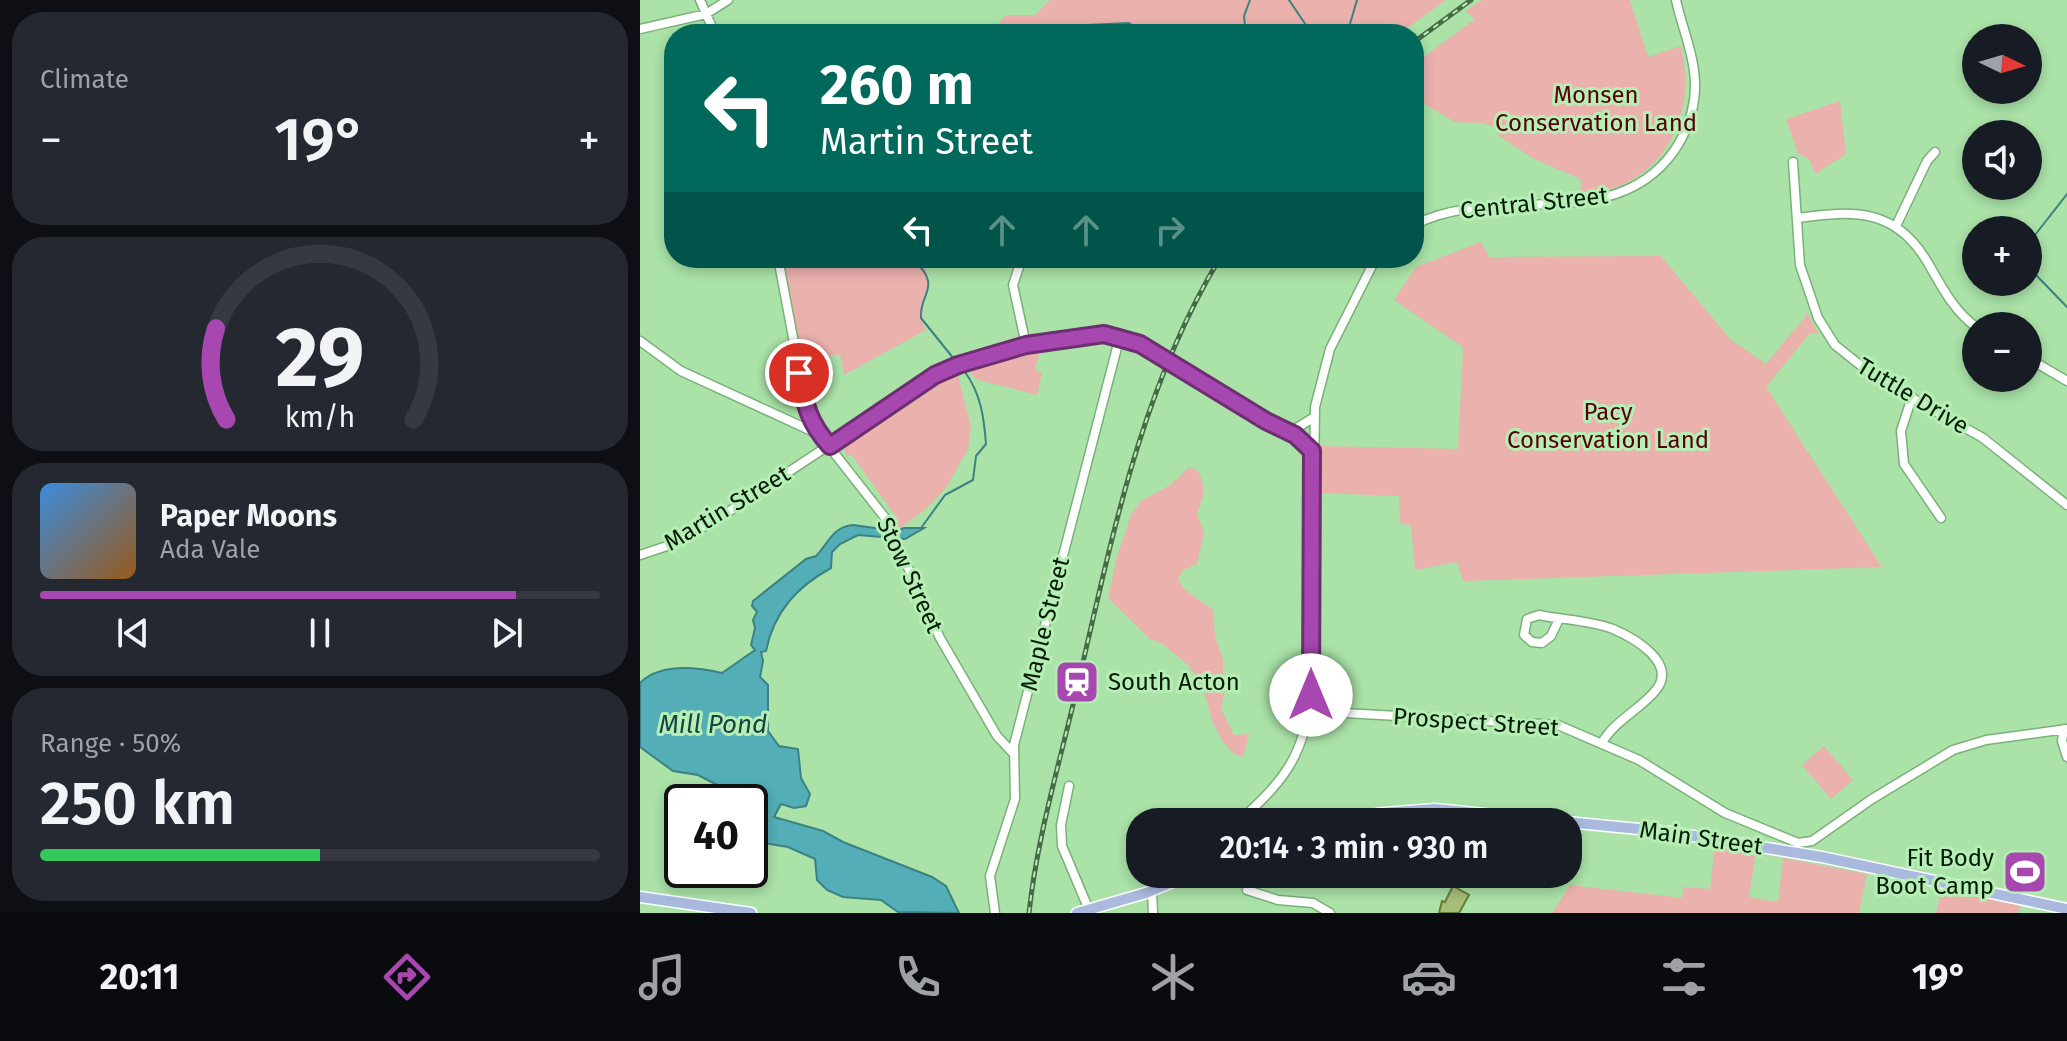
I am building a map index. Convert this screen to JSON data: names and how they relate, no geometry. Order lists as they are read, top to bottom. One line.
{"streets":{"main road":["Main Street"],"street":["Central Street","Tuttle Drive","Martin Street","Stow Street","Maple Street","Prospect Street"]},"crossings":[["Martin Street","Stow Street"],["Martin Street","Maple Street"],["Stow Street","Maple Street"]],"water":["Mill Pond"],"parks":["Monsen Conservation Land","Pacy Conservation Land"],"places":{"station":["South Acton"],"sports":["Fit Body Boot Camp"]},"north":"right","page":{"tile":["Climate",["Range · 50%","250 km"]],"map_buttons":["+","−"],"turn":["260 m","Martin Street"],"heat":["−","19°","+"],"song":["Paper Moons","Ada Vale"],"limit":"40","trip":"20:14 · 3 min · 930 m","tabs":["20:11","19°"],"gauge":["29","km/h"]}}
